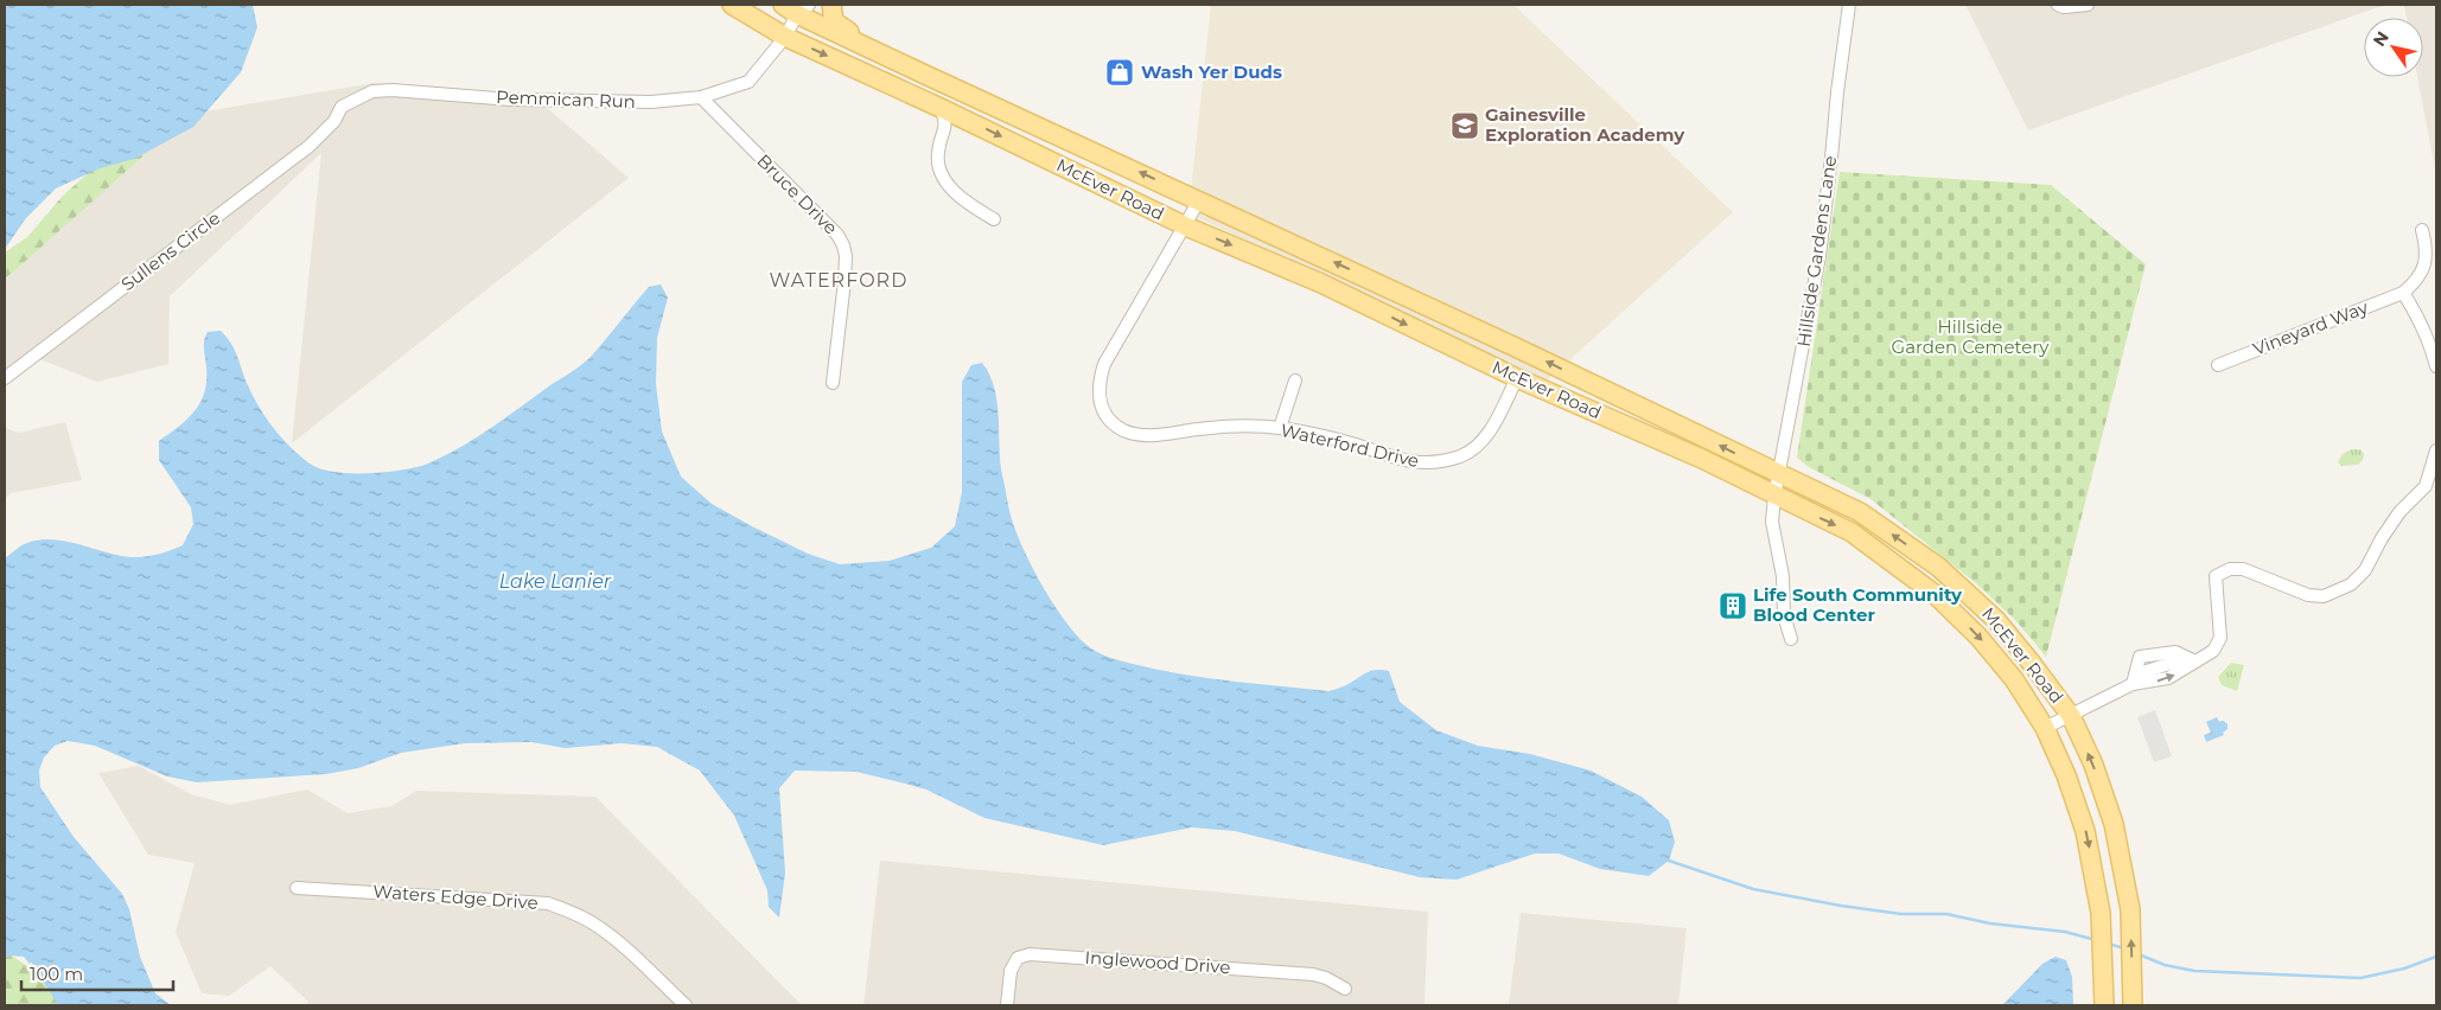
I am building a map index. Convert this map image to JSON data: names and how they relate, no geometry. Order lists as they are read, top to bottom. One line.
{"streets":{"main road":["McEver Road"],"street":["Pemmican Run","Bruce Drive","Sullens Circle","Hillside Gardens Lane","Vineyard Way","Waterford Drive","Waters Edge Drive","Inglewood Drive"]},"crossings":[["Pemmican Run","McEver Road"],["Pemmican Run","Bruce Drive"],["Pemmican Run","Sullens Circle"],["McEver Road","Hillside Gardens Lane"],["McEver Road","Waterford Drive"]],"districts":["WATERFORD"],"water":["Lake Lanier"],"parks":["Hillside Garden Cemetery"],"places":{"shop":["Wash Yer Duds"],"school or university":["Gainesville Exploration Academy"],"building":["Life South Community Blood Center"]},"scale_bar":"100 m","north":"top left"}
